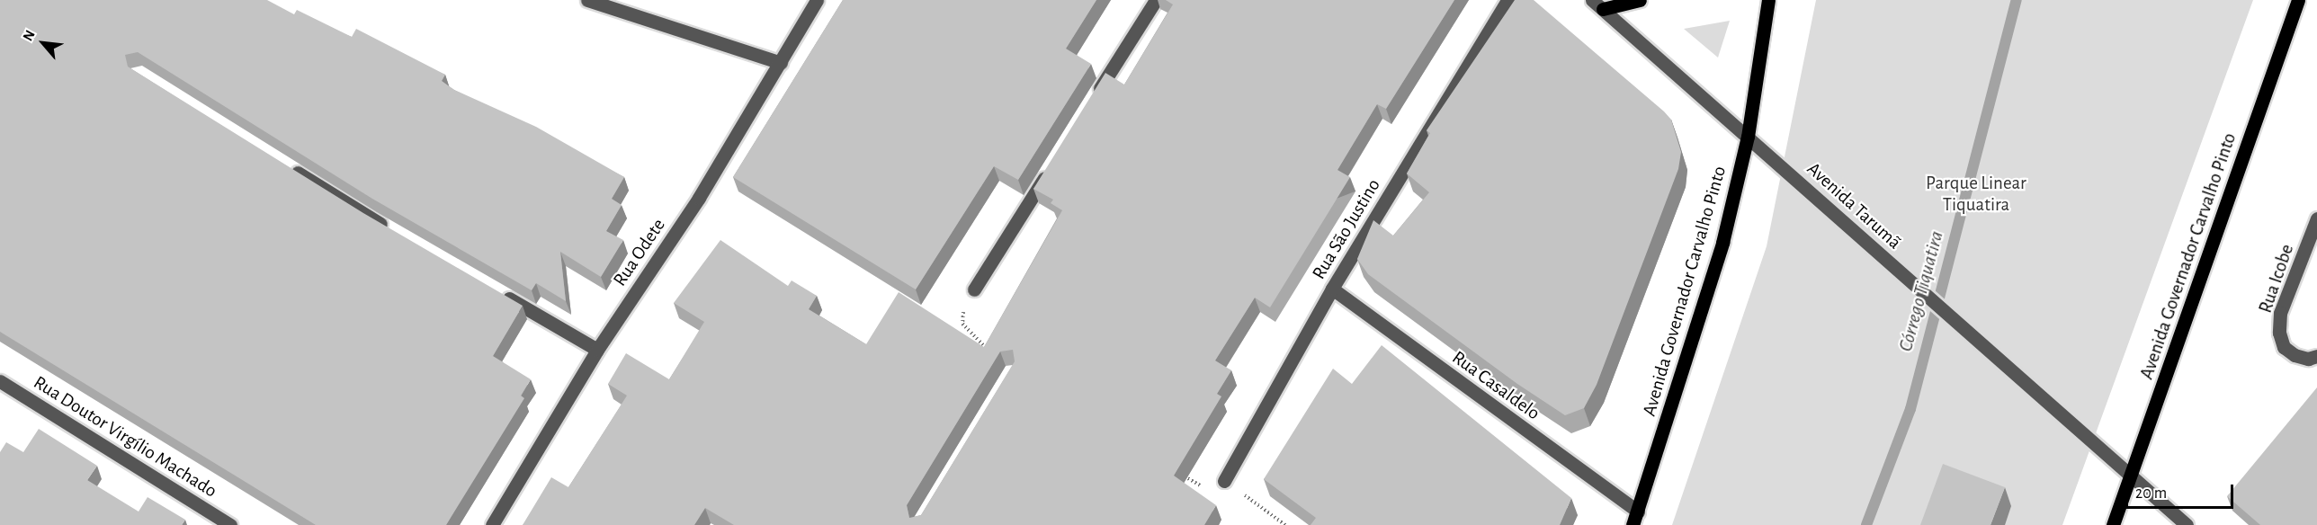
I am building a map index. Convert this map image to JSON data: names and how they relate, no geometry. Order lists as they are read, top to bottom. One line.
{"streets":{"main road":["Avenida Governador Carvalho Pinto"],"street":["Avenida Tarumã","Rua São Justino","Rua Odete","Rua Icobe","Rua Casaldelo","Rua Doutor Virgílio Machado"]},"crossings":[["Avenida Tarumã","Avenida Governador Carvalho Pinto"],["Rua São Justino","Rua Casaldelo"],["Avenida Governador Carvalho Pinto","Rua Casaldelo"]],"water":["Córrego Tiquatira"],"parks":["Parque Linear Tiquatira"],"scale_bar":"20 m","north":"top left"}
